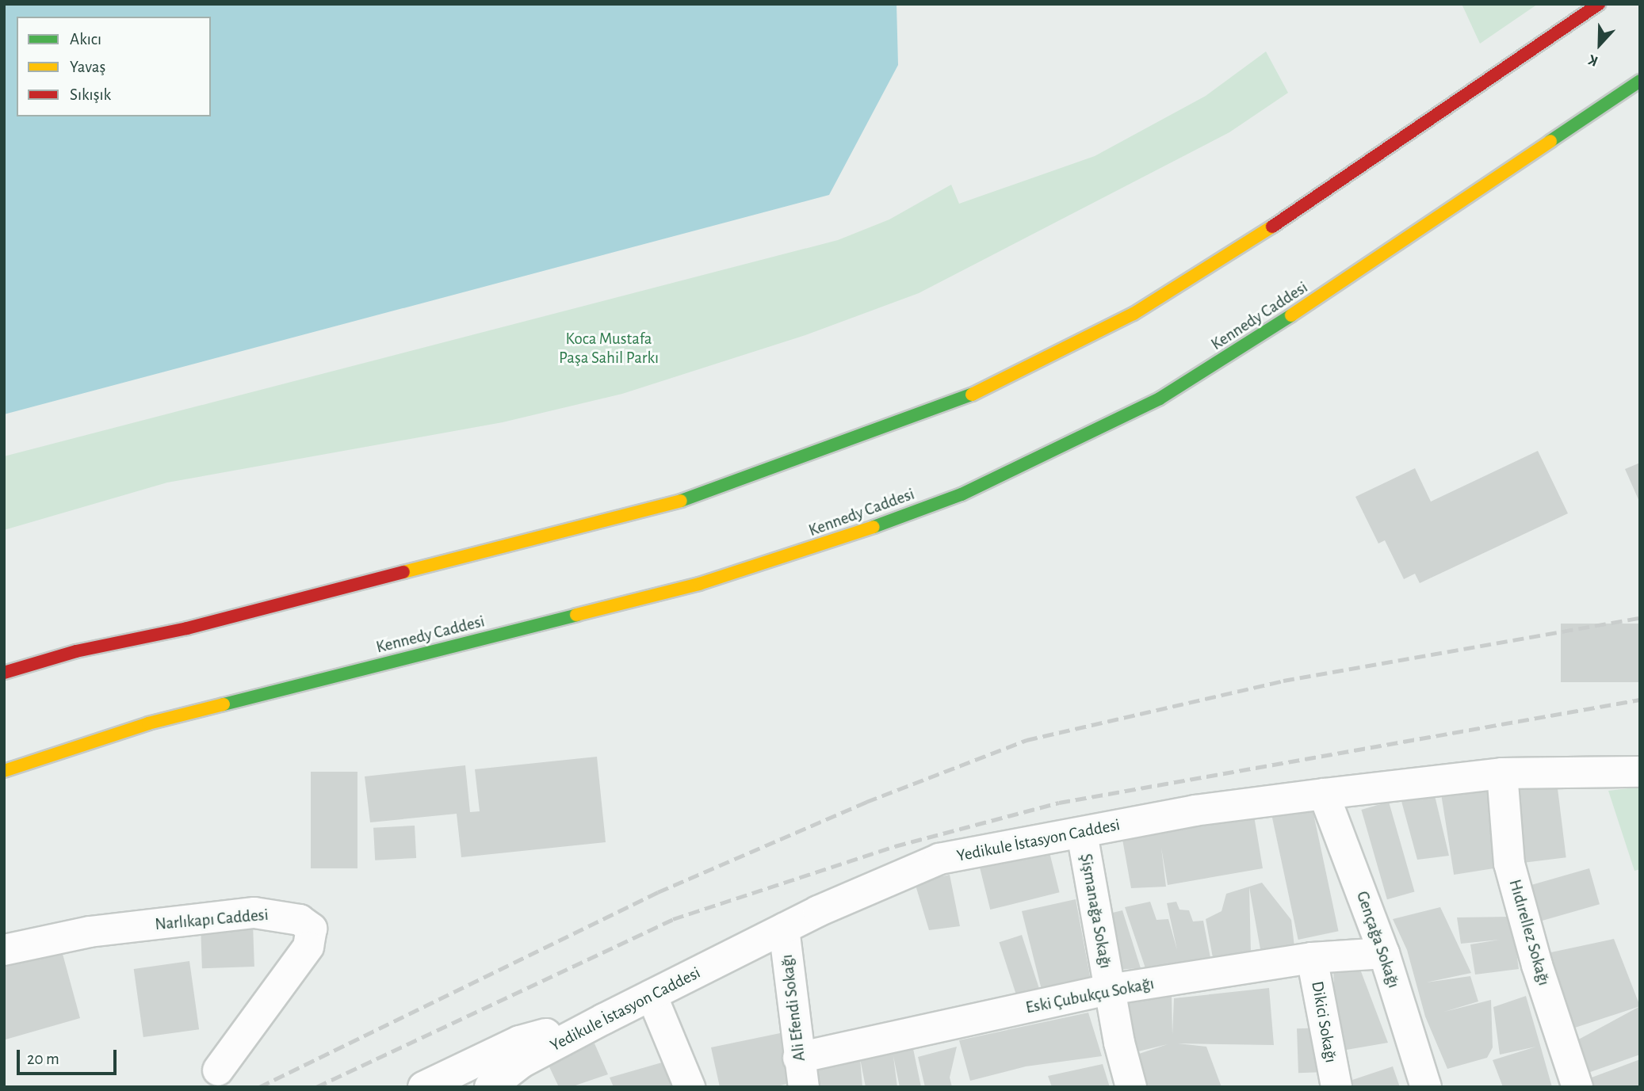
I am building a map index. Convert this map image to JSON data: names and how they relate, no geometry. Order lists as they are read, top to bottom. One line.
{"streets":{"highway":["Kennedy Caddesi"],"street":["Yedikule İstasyon Caddesi","Şişmanağa Sokağı","Narlıkapı Caddesi","Hıdırellez Sokağı","Gençağa Sokağı","Eski Çubukçu Sokağı","Ali Efendi Sokağı","Dikici Sokağı"]},"crossings":[["Yedikule İstasyon Caddesi","Şişmanağa Sokağı"],["Yedikule İstasyon Caddesi","Hıdırellez Sokağı"],["Yedikule İstasyon Caddesi","Gençağa Sokağı"],["Yedikule İstasyon Caddesi","Ali Efendi Sokağı"],["Şişmanağa Sokağı","Eski Çubukçu Sokağı"],["Gençağa Sokağı","Eski Çubukçu Sokağı"],["Eski Çubukçu Sokağı","Ali Efendi Sokağı"],["Eski Çubukçu Sokağı","Dikici Sokağı"]],"parks":["Koca Mustafa Paşa Sahil Parkı"],"legend":["Akıcı","Yavaş","Sıkışık"],"scale_bar":"20 m","north":"bottom"}
